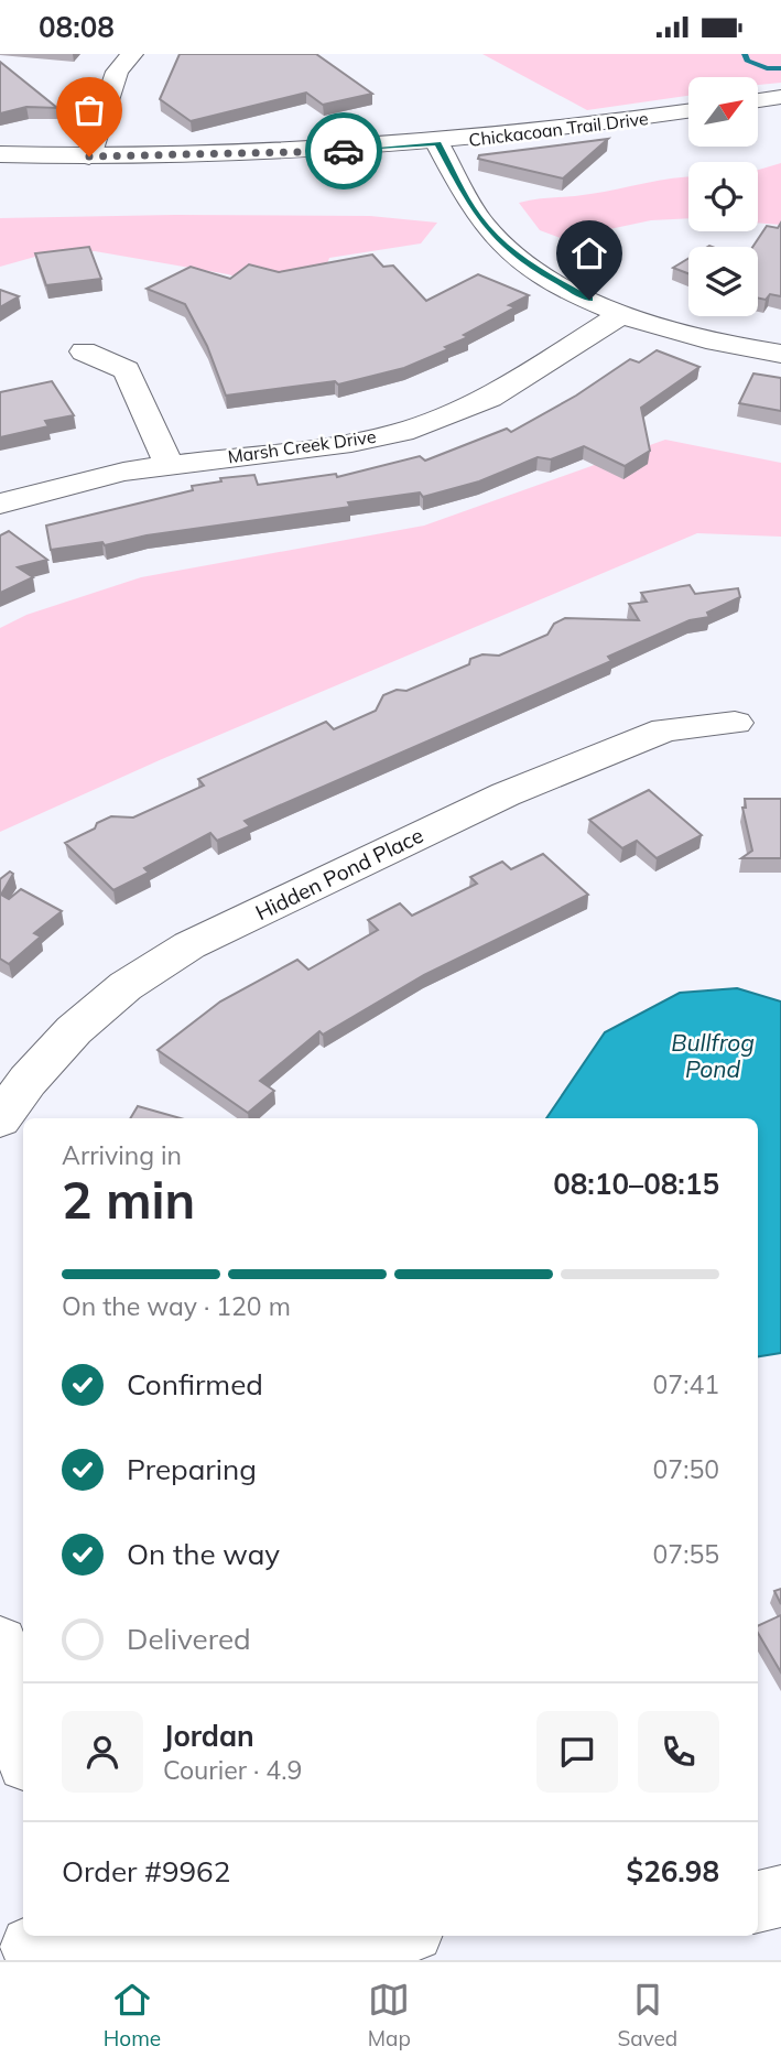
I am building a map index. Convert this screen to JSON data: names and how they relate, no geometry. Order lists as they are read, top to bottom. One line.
{"streets":{"street":["Chickacoan Trail Drive","Marsh Creek Drive","Hidden Pond Place"]},"water":["Bullfrog Pond"],"north":"top right","page":{"status":"08:08","heading":["2 min","Arriving in","08:10–08:15"],"panel":["Jordan","Courier · 4.9","Order #9962","$26.98"],"bar":"On the way · 120 m","list":[["Confirmed","07:41"],["Preparing","07:50"],["On the way","07:55"],"Delivered"],"tabs":["Home","Map","Saved"]}}
